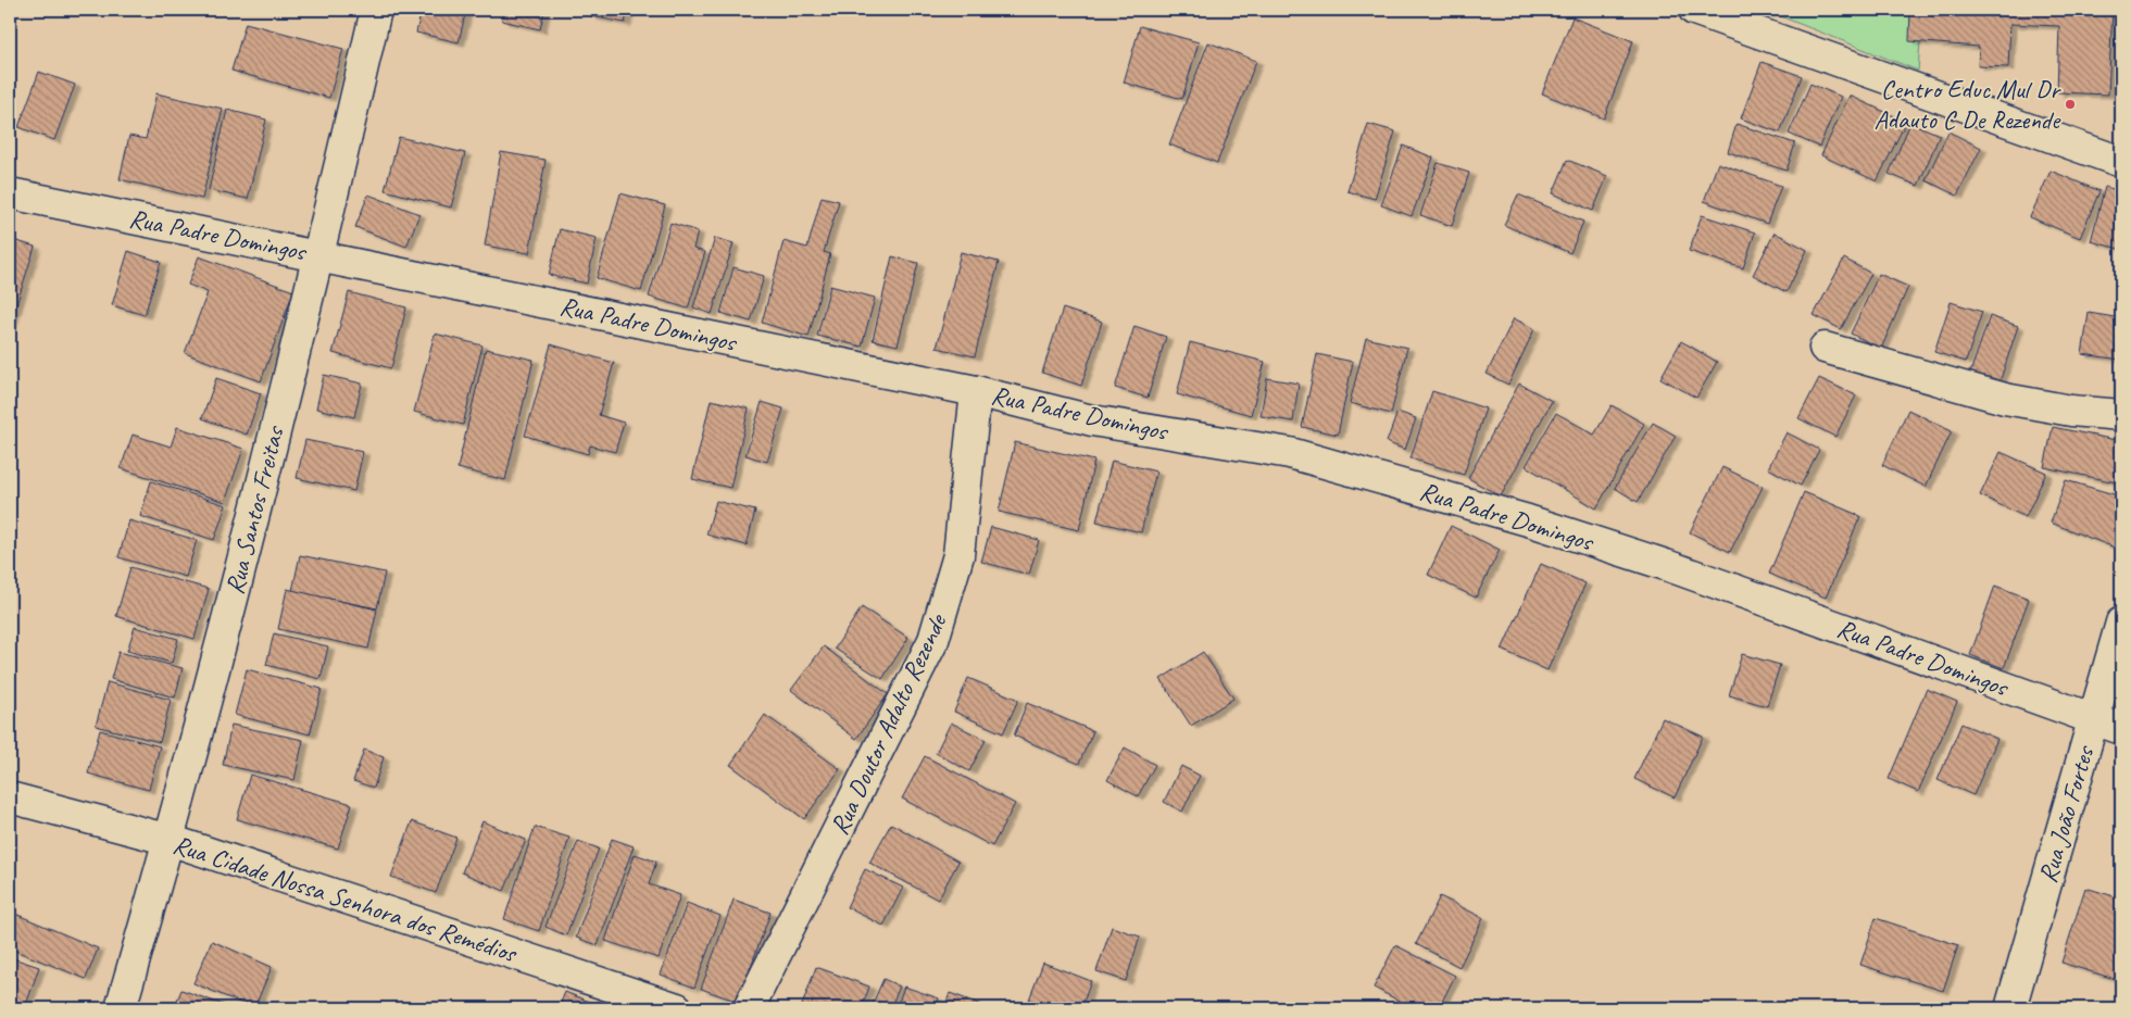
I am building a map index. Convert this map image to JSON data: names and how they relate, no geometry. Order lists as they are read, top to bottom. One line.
{"streets":{"street":["Rua Padre Domingos","Rua Santos Freitas","Rua Doutor Adalto Rezende","Rua João Fortes","Rua Cidade Nossa Senhora dos Remédios"]},"crossings":[["Rua Padre Domingos","Rua Santos Freitas"],["Rua Padre Domingos","Rua Doutor Adalto Rezende"],["Rua Padre Domingos","Rua João Fortes"],["Rua Santos Freitas","Rua Cidade Nossa Senhora dos Remédios"]],"places":["Centro Educ Mul Dr Adauto C De Rezende"]}
